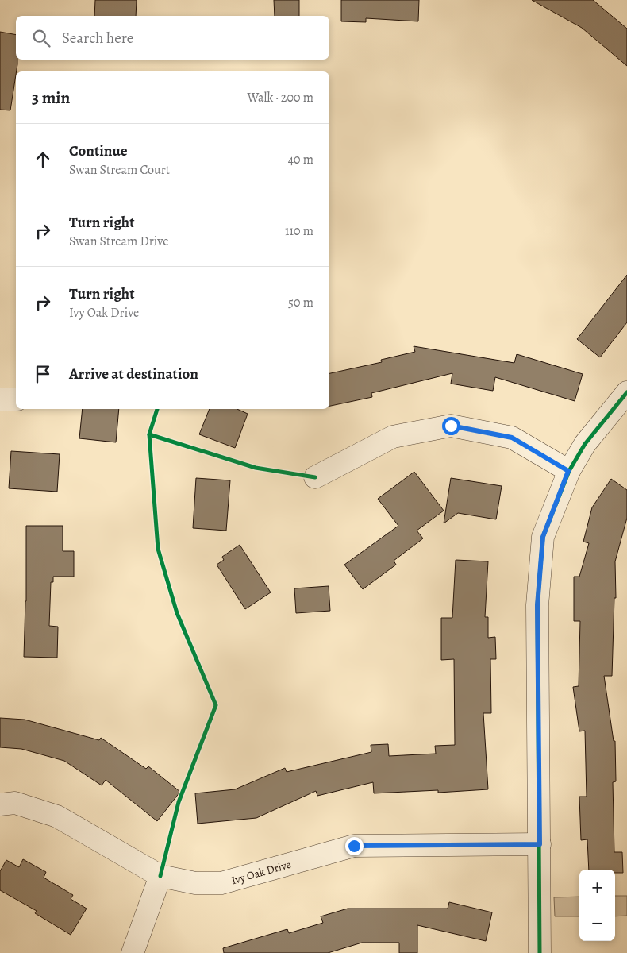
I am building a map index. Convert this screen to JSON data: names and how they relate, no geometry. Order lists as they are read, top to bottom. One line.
{"streets":{"street":["Ivy Oak Drive"]},"page":{"search":"Search here","heading":["3 min","Walk · 200 m"],"list":[["Continue","Swan Stream Court","40 m"],["Turn right","Swan Stream Drive","110 m"],["Turn right","Ivy Oak Drive","50 m"],"Arrive at destination"],"map_buttons":["+","−"]}}
